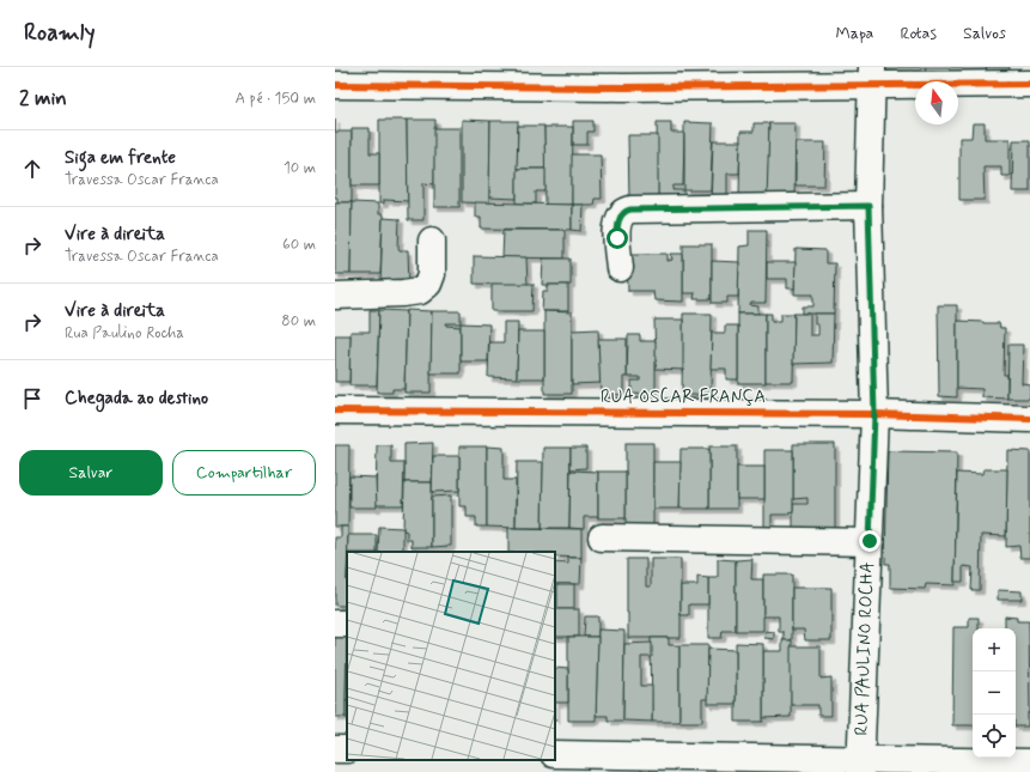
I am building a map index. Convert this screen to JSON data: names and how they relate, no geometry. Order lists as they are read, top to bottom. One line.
{"streets":{"street":["RUA OSCAR FRANÇA","RUA PAULINO ROCHA"]},"crossings":[["RUA OSCAR FRANÇA","RUA PAULINO ROCHA"]],"north":"top","page":{"header":"Roamly","nav":["Mapa","Rotas","Salvos"],"heading":["2 min","A pé · 150 m"],"list":[["Siga em frente","Travessa Oscar Franca","10 m"],["Vire à direita","Travessa Oscar Franca","60 m"],["Vire à direita","Rua Paulino Rocha","80 m"],"Chegada ao destino"],"buttons":["Salvar","Compartilhar"],"map_buttons":["+","−"]}}
